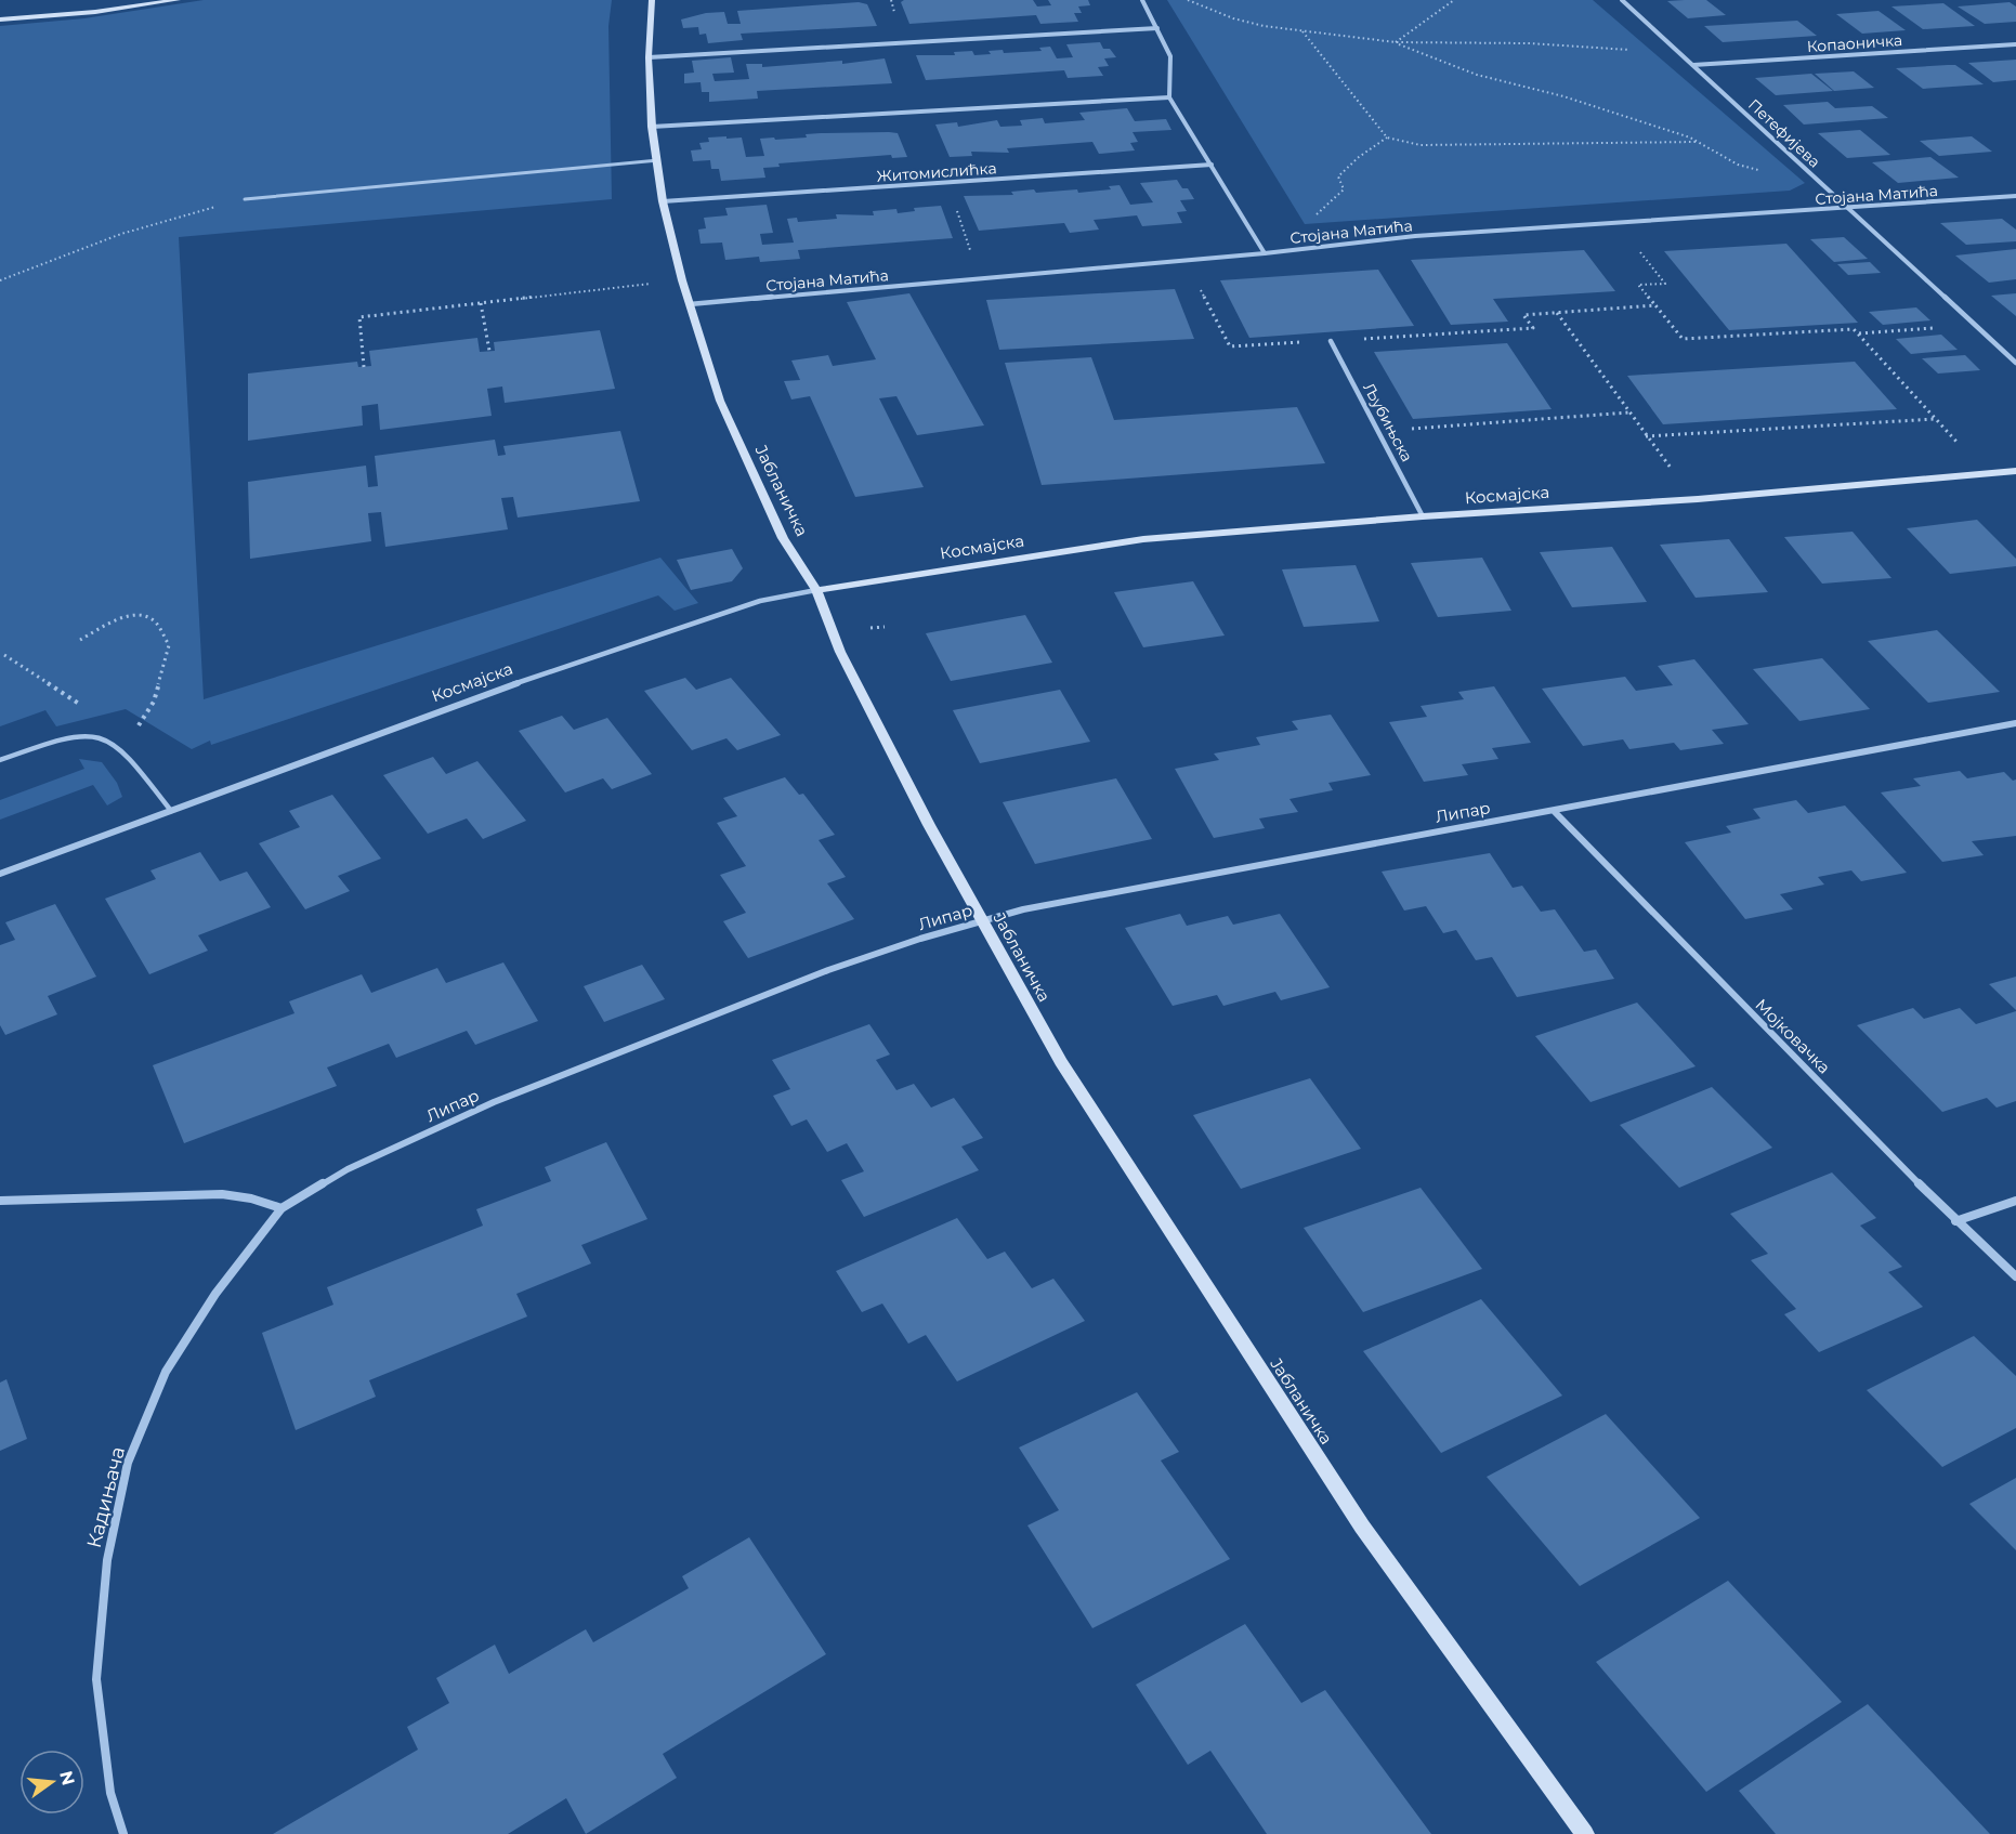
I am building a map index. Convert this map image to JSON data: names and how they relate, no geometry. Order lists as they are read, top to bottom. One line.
{"streets":{"street":["Копаоничка","Петефијева","Житомислићка","Стојана Матића","Љубињска","Јабланичка","Космајска","Липар","Мојковачка","Кадињача"]},"crossings":[["Копаоничка","Петефијева"],["Петефијева","Стојана Матића"],["Житомислићка","Јабланичка"],["Стојана Матића","Јабланичка"],["Љубињска","Космајска"],["Јабланичка","Космајска"],["Јабланичка","Липар"],["Липар","Мојковачка"],["Липар","Кадињача"]],"north":"right"}
